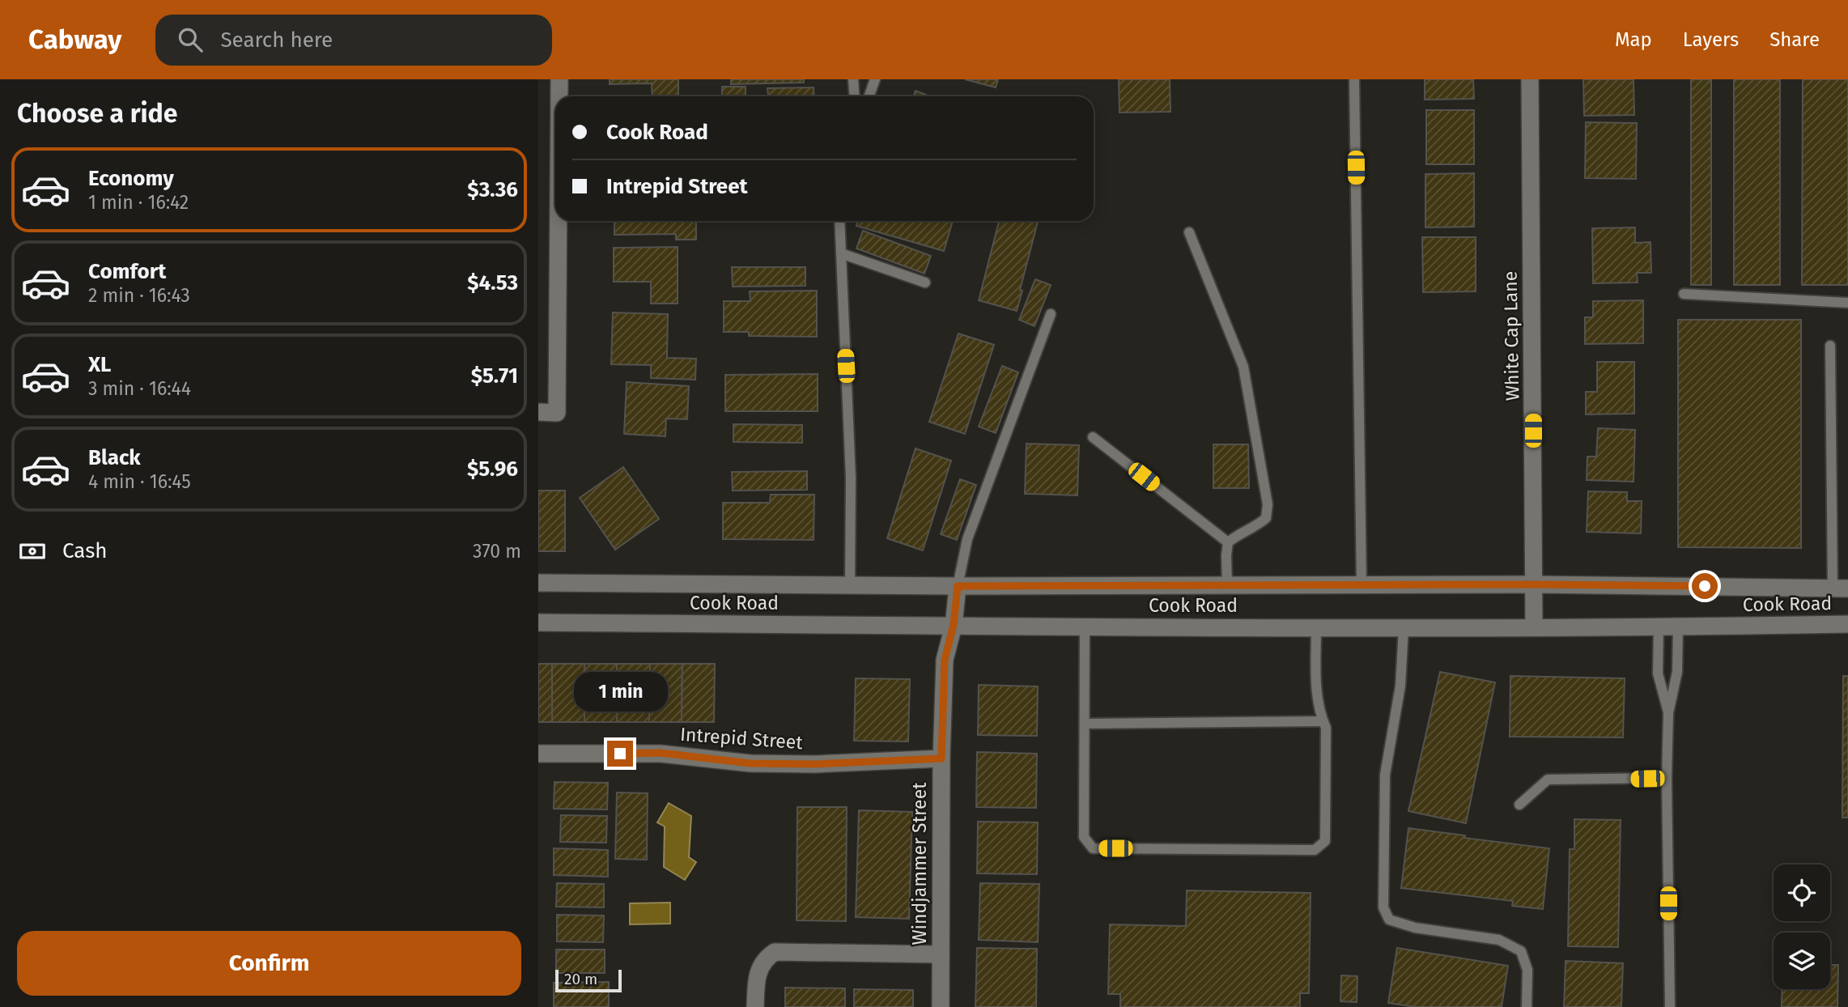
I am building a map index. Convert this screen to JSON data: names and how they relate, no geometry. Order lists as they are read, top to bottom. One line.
{"streets":{"street":["White Cap Lane","Cook Road","Intrepid Street","Windjammer Street"]},"crossings":[["White Cap Lane","Cook Road"],["Cook Road","Windjammer Street"],["Intrepid Street","Windjammer Street"]],"scale_bar":"20 m","page":{"header":"Cabway","search":"Search here","nav":["Map","Layers","Share"],"heading":"Choose a ride","banner":["Cook Road","Intrepid Street"],"list":[{"name":"Economy","note":"1 min · 16:42","value":"$3.36"},{"name":"Comfort","note":"2 min · 16:43","value":"$4.53"},{"name":"XL","note":"3 min · 16:44","value":"$5.71"},{"name":"Black","note":"4 min · 16:45","value":"$5.96"}],"pay":["Cash","370 m"],"bubble":"1 min","buttons":"Confirm","scale":"20 m"}}
